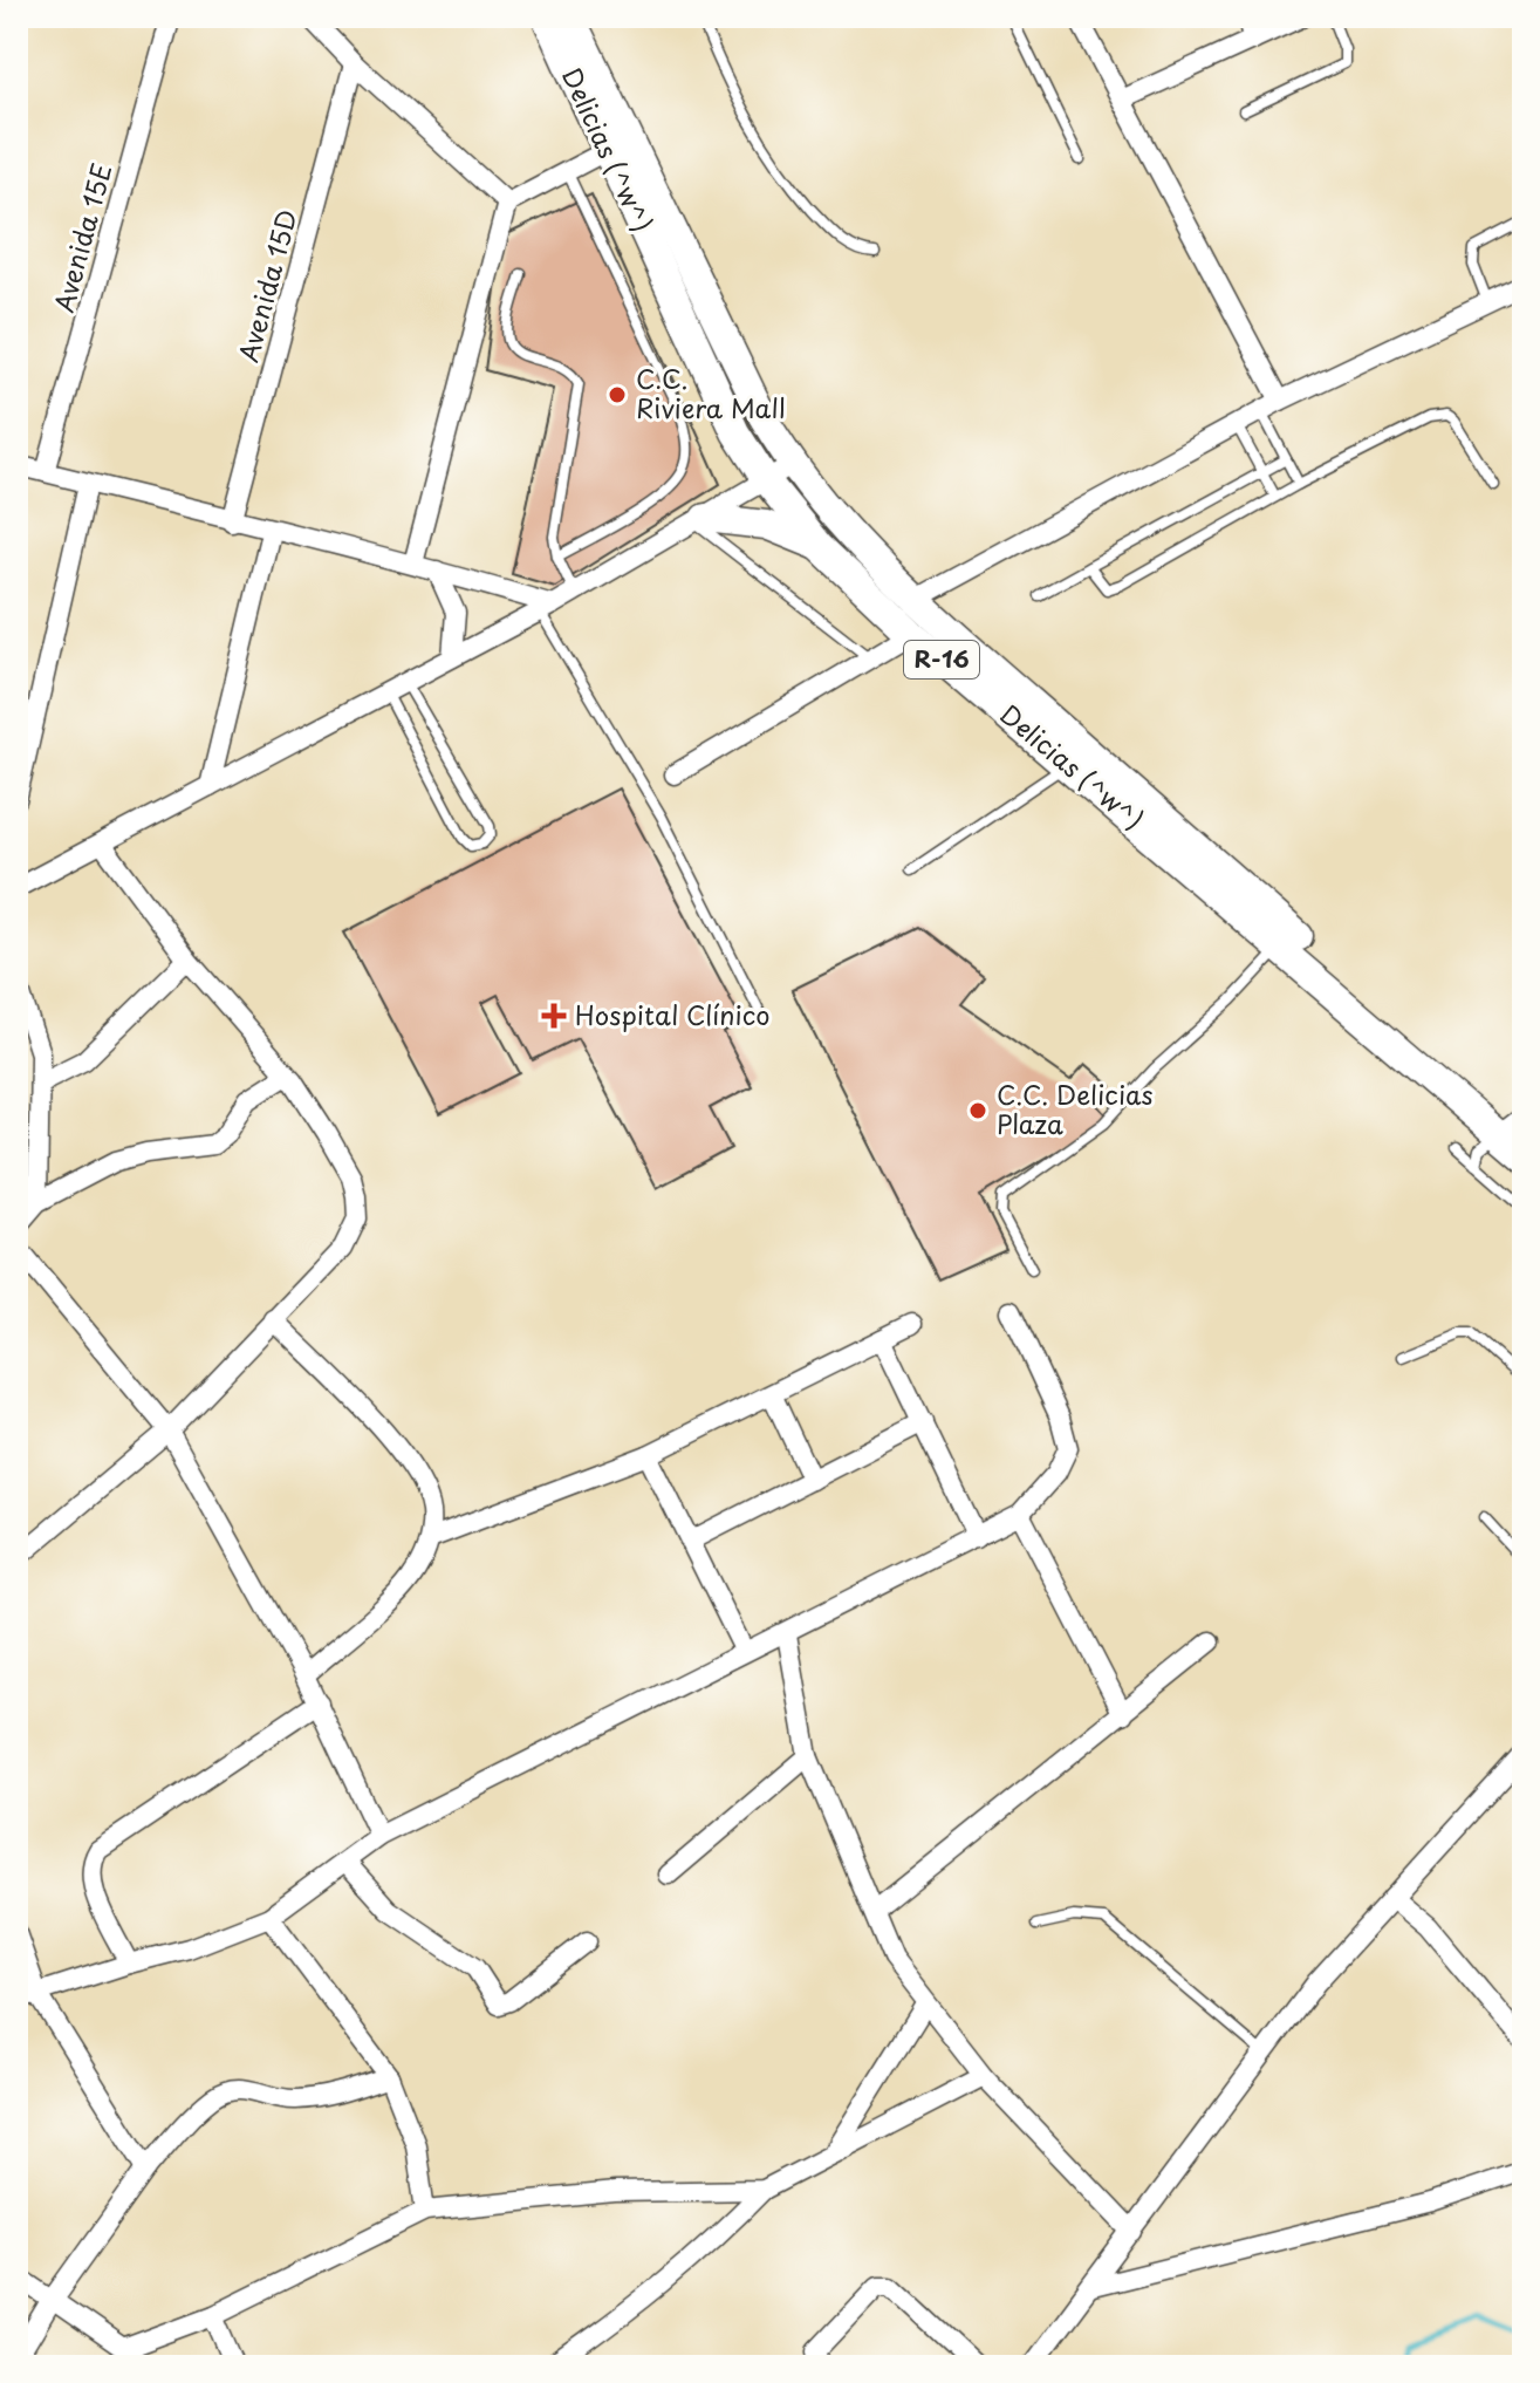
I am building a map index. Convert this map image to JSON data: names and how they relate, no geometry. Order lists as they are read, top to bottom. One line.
{"streets":{"main road":["Delicias (^w^)","R-16"],"street":["Avenida 15E","Avenida 15D"]},"places":{"other":["C.C. Riviera Mall","C.C. Delicias Plaza"],"health":["Hospital Clínico"]}}
